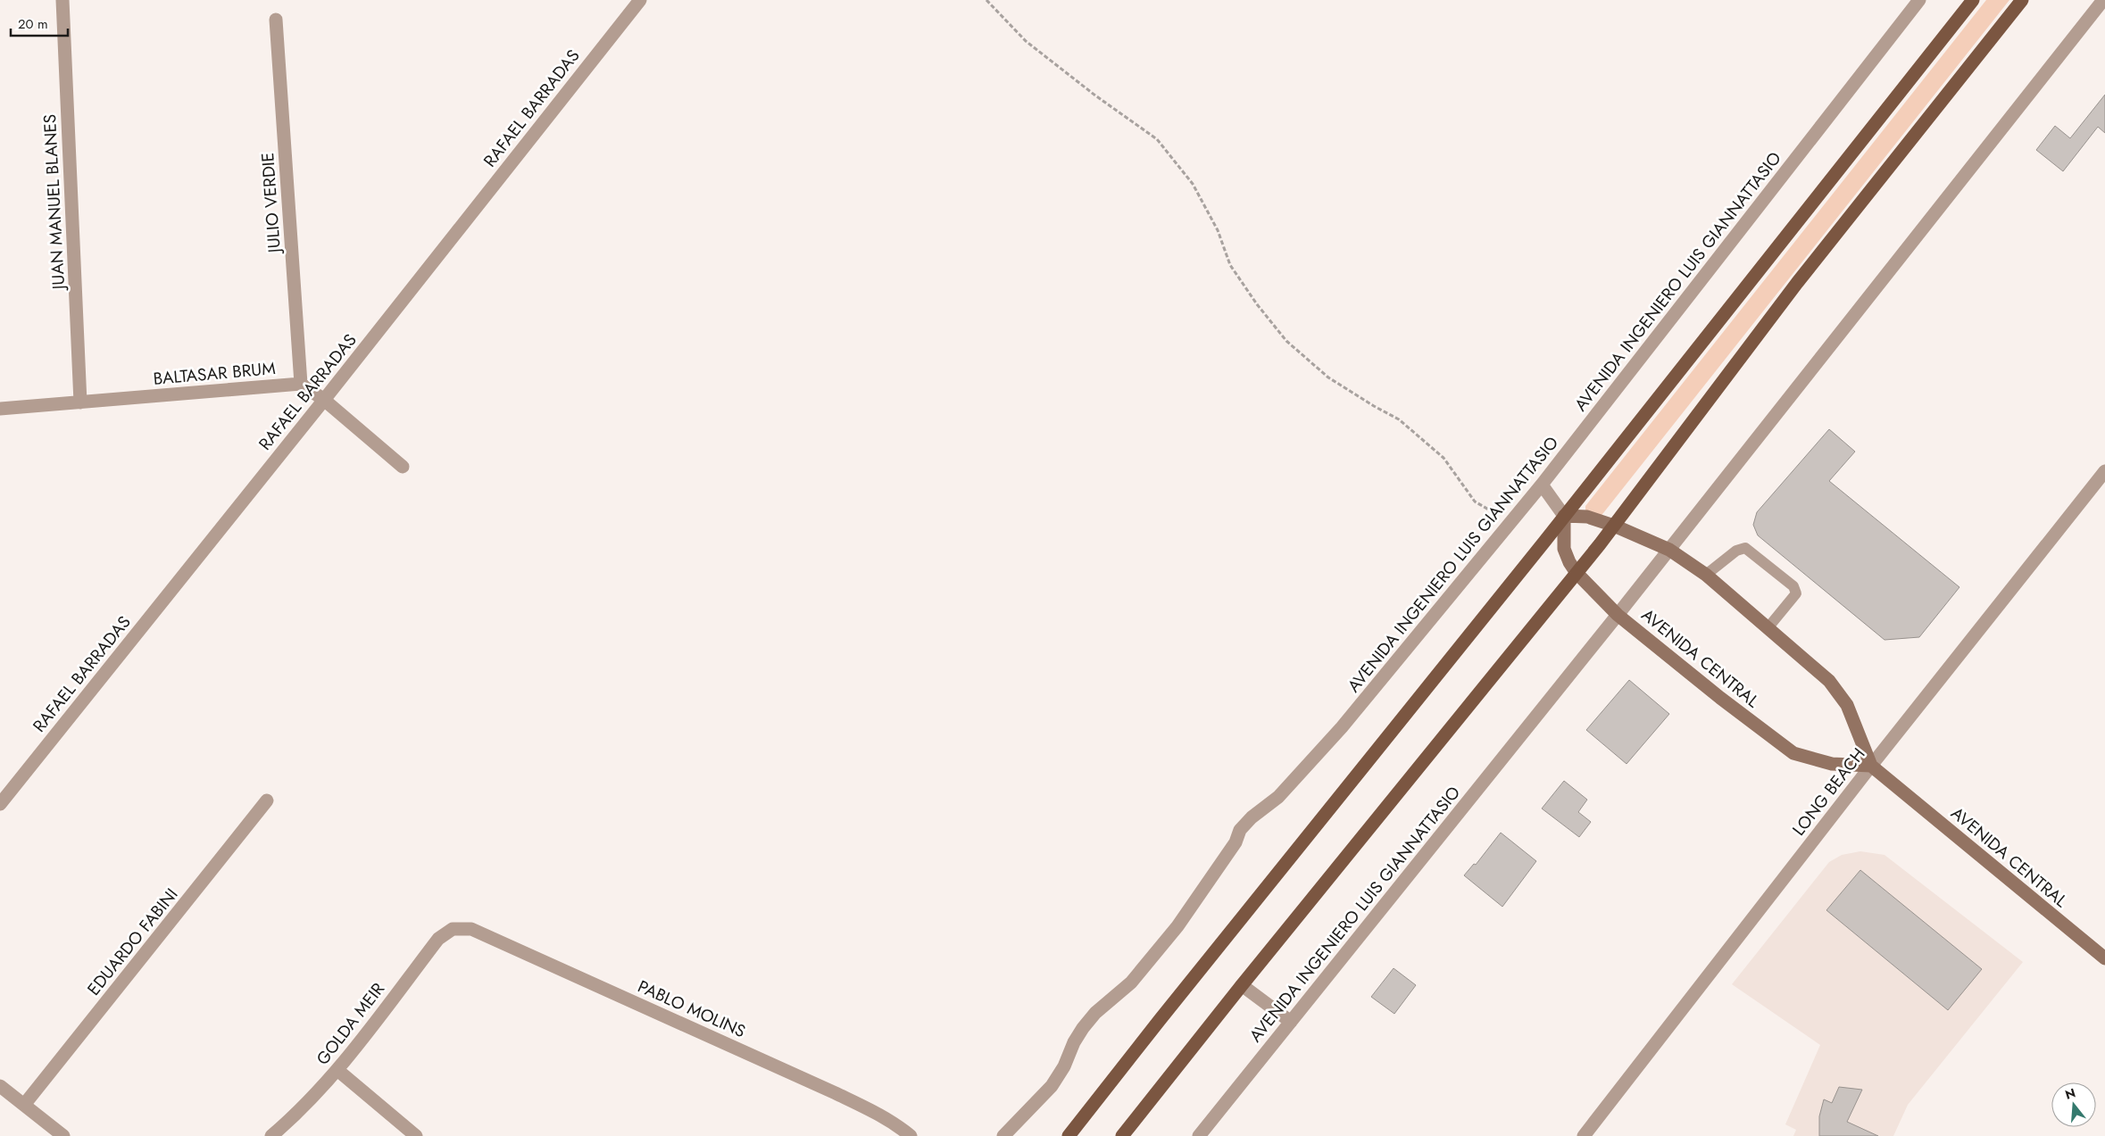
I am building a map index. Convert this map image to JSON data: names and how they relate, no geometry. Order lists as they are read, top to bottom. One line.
{"streets":{"street":["RAFAEL BARRADAS","JUAN MANUEL BLANES","JULIO VERDIE","AVENIDA INGENIERO LUIS GIANNATTASIO","BALTASAR BRUM","AVENIDA CENTRAL","LONG BEACH","EDUARDO FABINI","PABLO MOLINS","GOLDA MEIR"]},"crossings":[["JUAN MANUEL BLANES","BALTASAR BRUM"],["JULIO VERDIE","BALTASAR BRUM"],["AVENIDA INGENIERO LUIS GIANNATTASIO","AVENIDA CENTRAL"],["AVENIDA CENTRAL","LONG BEACH"],["PABLO MOLINS","GOLDA MEIR"]],"scale_bar":"20 m","north":"top"}
